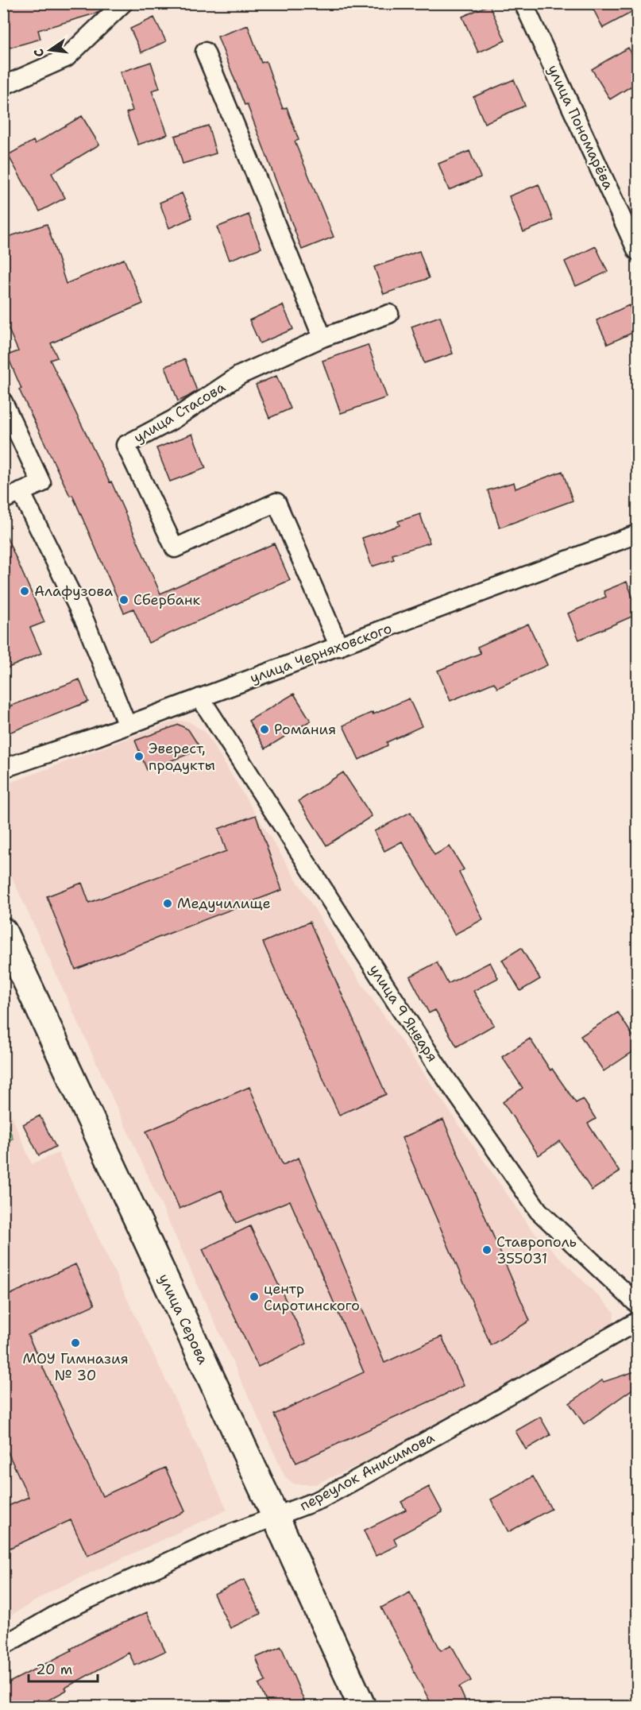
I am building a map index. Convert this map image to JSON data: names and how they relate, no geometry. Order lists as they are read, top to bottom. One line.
{"streets":{"main road":["улица Серова"],"street":["улица Пономарёва","улица Стасова","улица Черняховского","улица 9 Января","переулок Анисимова"]},"crossings":[["улица Стасова","улица Черняховского"],["улица Черняховского","улица 9 Января"],["улица Серова","переулок Анисимова"]],"places":["Алафузова","Сбербанк","Романия","Эверест, продукты","Медучилище","Ставрополь 355031","центр Сиротинского","МОУ Гимназия № 30"],"scale_bar":"20 m","north":"left"}
